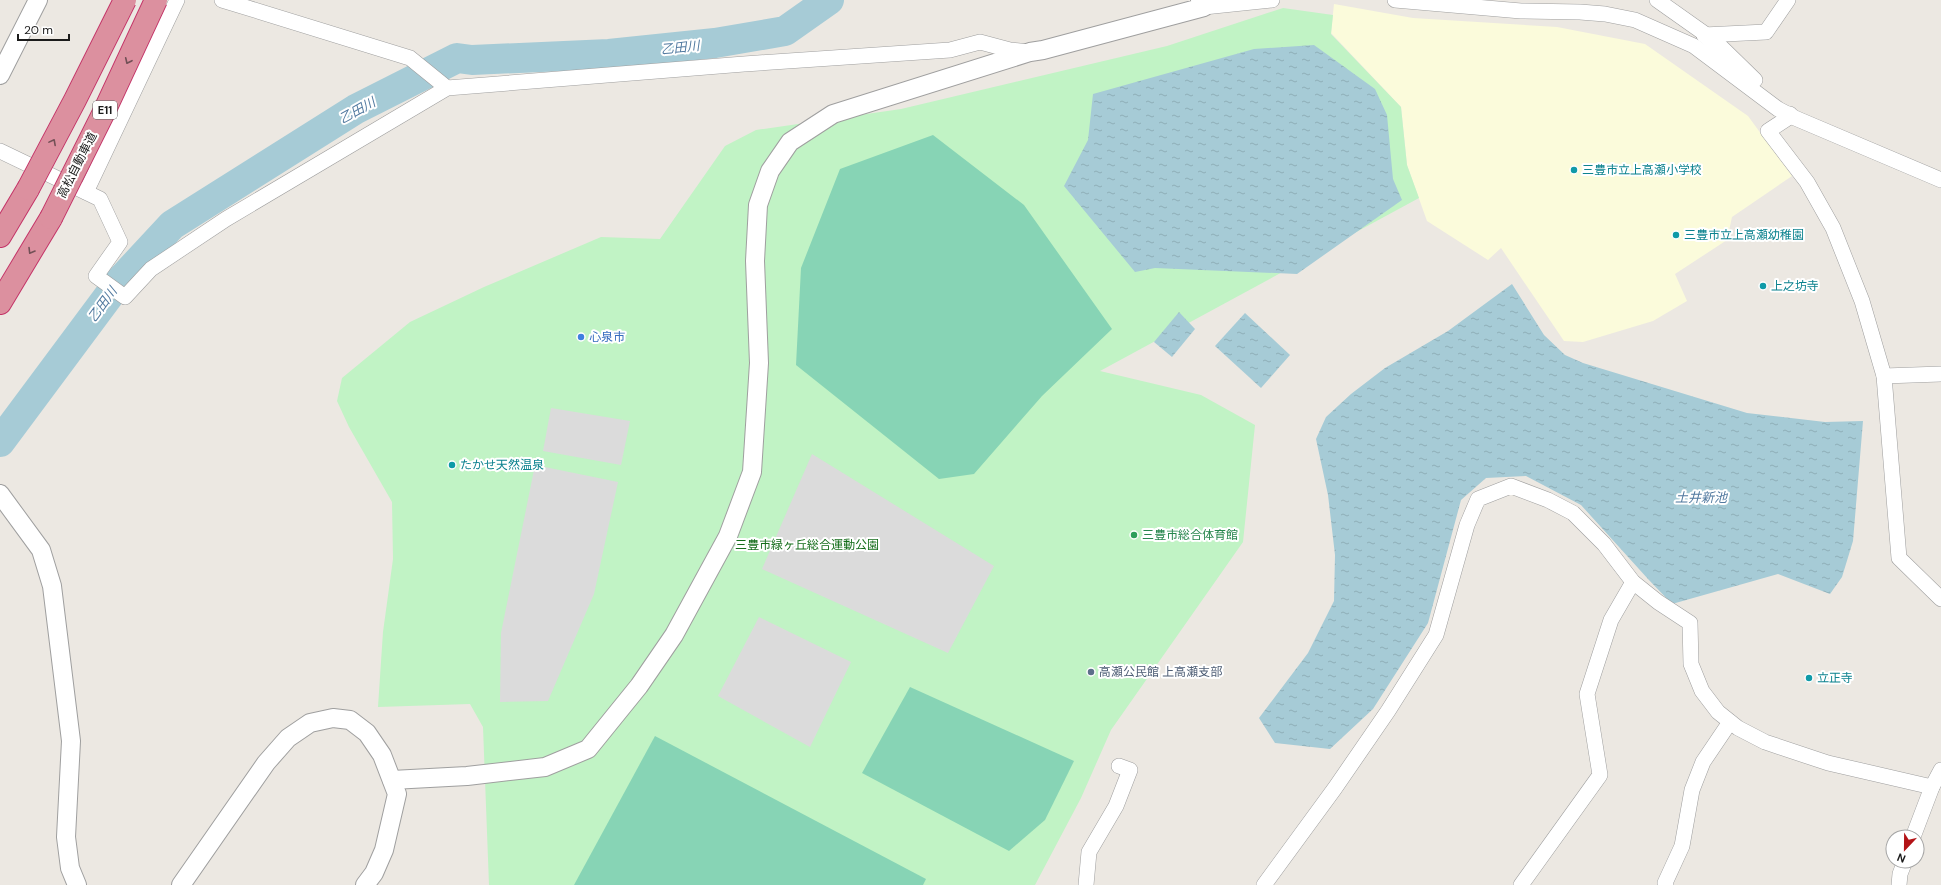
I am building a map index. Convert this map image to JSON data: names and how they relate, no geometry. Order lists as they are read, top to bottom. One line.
{"streets":{"highway":["E11","高松自動車道"]},"water":["乙田川","土井新池"],"parks":["三豊市緑ヶ丘総合運動公園"],"places":["三豊市立上高瀬小学校","三豊市立上高瀬幼稚園","上之坊寺","心泉市","たかせ天然温泉","三豊市総合体育館","高瀬公民館 上高瀬支部","立正寺"],"scale_bar":"20 m","north":"bottom"}
